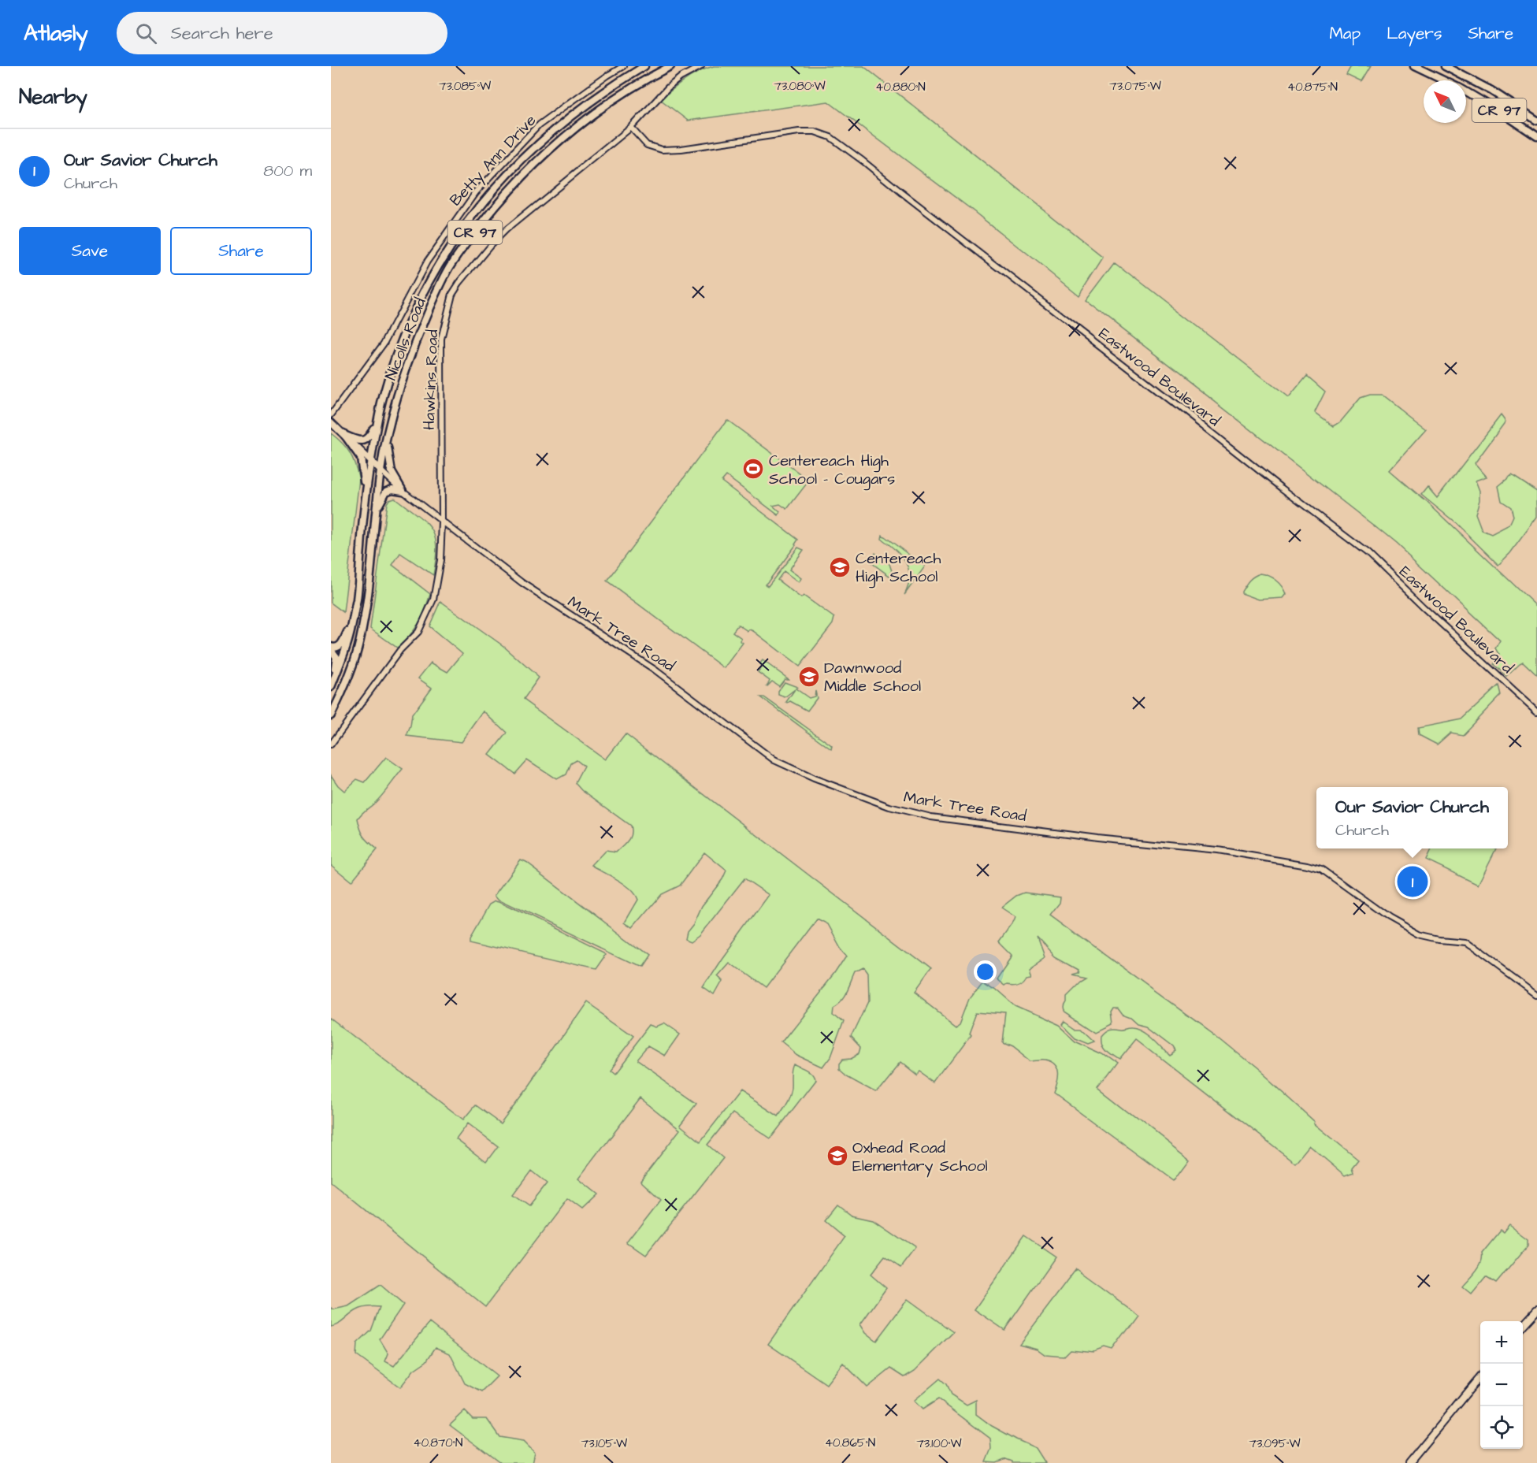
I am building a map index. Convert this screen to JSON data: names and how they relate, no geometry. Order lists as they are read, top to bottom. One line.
{"streets":{"highway":["CR 97","Nicolls Road"],"main road":["Mark Tree Road"],"street":["Betty Ann Drive","Eastwood Boulevard","Hawkins Road"]},"crossings":[["Nicolls Road","Mark Tree Road"],["Eastwood Boulevard","Hawkins Road"],["Hawkins Road","Mark Tree Road"]],"places":{"sports":["Centereach High School - Cougars"],"school or university":["Centereach High School","Dawnwood Middle School","Oxhead Road Elementary School"]},"north":"top left","page":{"header":"Atlasly","search":"Search here","nav":["Map","Layers","Share"],"heading":"Nearby","list":[{"mark":"1","name":"Our Savior Church","note":"Church","value":"800 m"}],"buttons":["Save","Share"],"popup":["Our Savior Church","Church"],"pins":"1","map_buttons":["+","−"]},"coordinates":["73.085°W","73.080°W","73.075°W","40.880°N","40.875°N","40.870°N","40.865°N","73.105°W","73.100°W","73.095°W"]}
